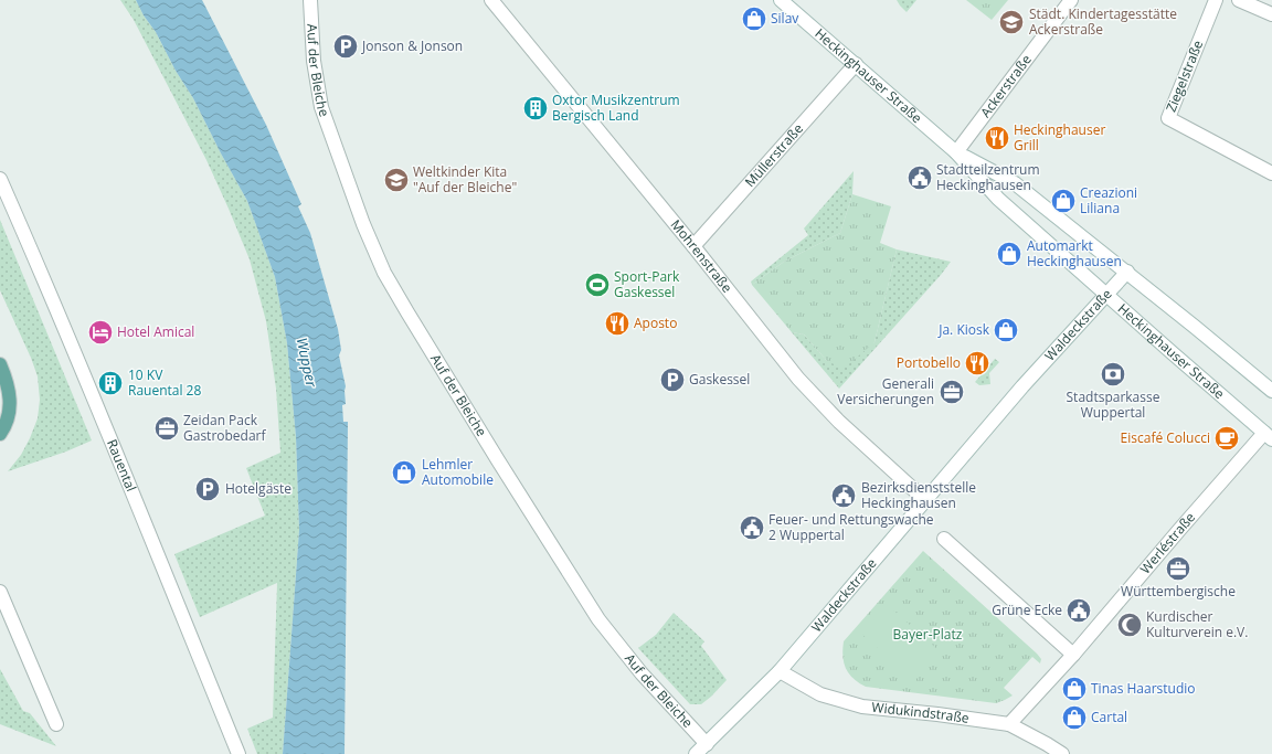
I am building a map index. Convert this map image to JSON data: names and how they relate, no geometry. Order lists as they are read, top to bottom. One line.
{"streets":{"street":["Auf der Bleiche","Heckinghauser Straße","Ziegelstraße","Ackerstraße","Müllerstraße","Mohrenstraße","Waldeckstraße","Rauental","Werléstraße","Widukindstraße"]},"crossings":[["Auf der Bleiche","Waldeckstraße"],["Heckinghauser Straße","Ackerstraße"],["Heckinghauser Straße","Müllerstraße"],["Heckinghauser Straße","Waldeckstraße"],["Heckinghauser Straße","Werléstraße"],["Müllerstraße","Mohrenstraße"],["Mohrenstraße","Waldeckstraße"],["Waldeckstraße","Widukindstraße"],["Werléstraße","Widukindstraße"]],"water":["Wupper"],"parks":["Bayer-Platz"],"places":{"shop":["Silav","Creazioni Liliana","Automarkt Heckinghausen","Ja. Kiosk","Lehmler Automobile","Tinas Haarstudio","Cartal"],"school or university":["Städt. Kindertagesstätte Ackerstraße","Weltkinder Kita \"Auf der Bleiche\""],"parking":["Jonson & Jonson","Gaskessel","Hotelgäste"],"building":["Oxtor Musikzentrum Bergisch Land","10 KV Rauental 28"],"restaurant":["Heckinghauser Grill","Aposto","Portobello"],"public building":["Stadtteilzentrum Heckinghausen","Bezirksdienststelle Heckinghausen","Feuer- und Rettungswache 2 Wuppertal","Grüne Ecke"],"sports":["Sport-Park Gaskessel"],"hotel":["Hotel Amical"],"bank":["Stadtsparkasse Wuppertal"],"office":["Generali Versicherungen","Zeidan Pack Gastrobedarf","Württembergische"],"cafe":["Eiscafé Colucci"],"mosque":["Kurdischer Kulturverein e.V."]}}
